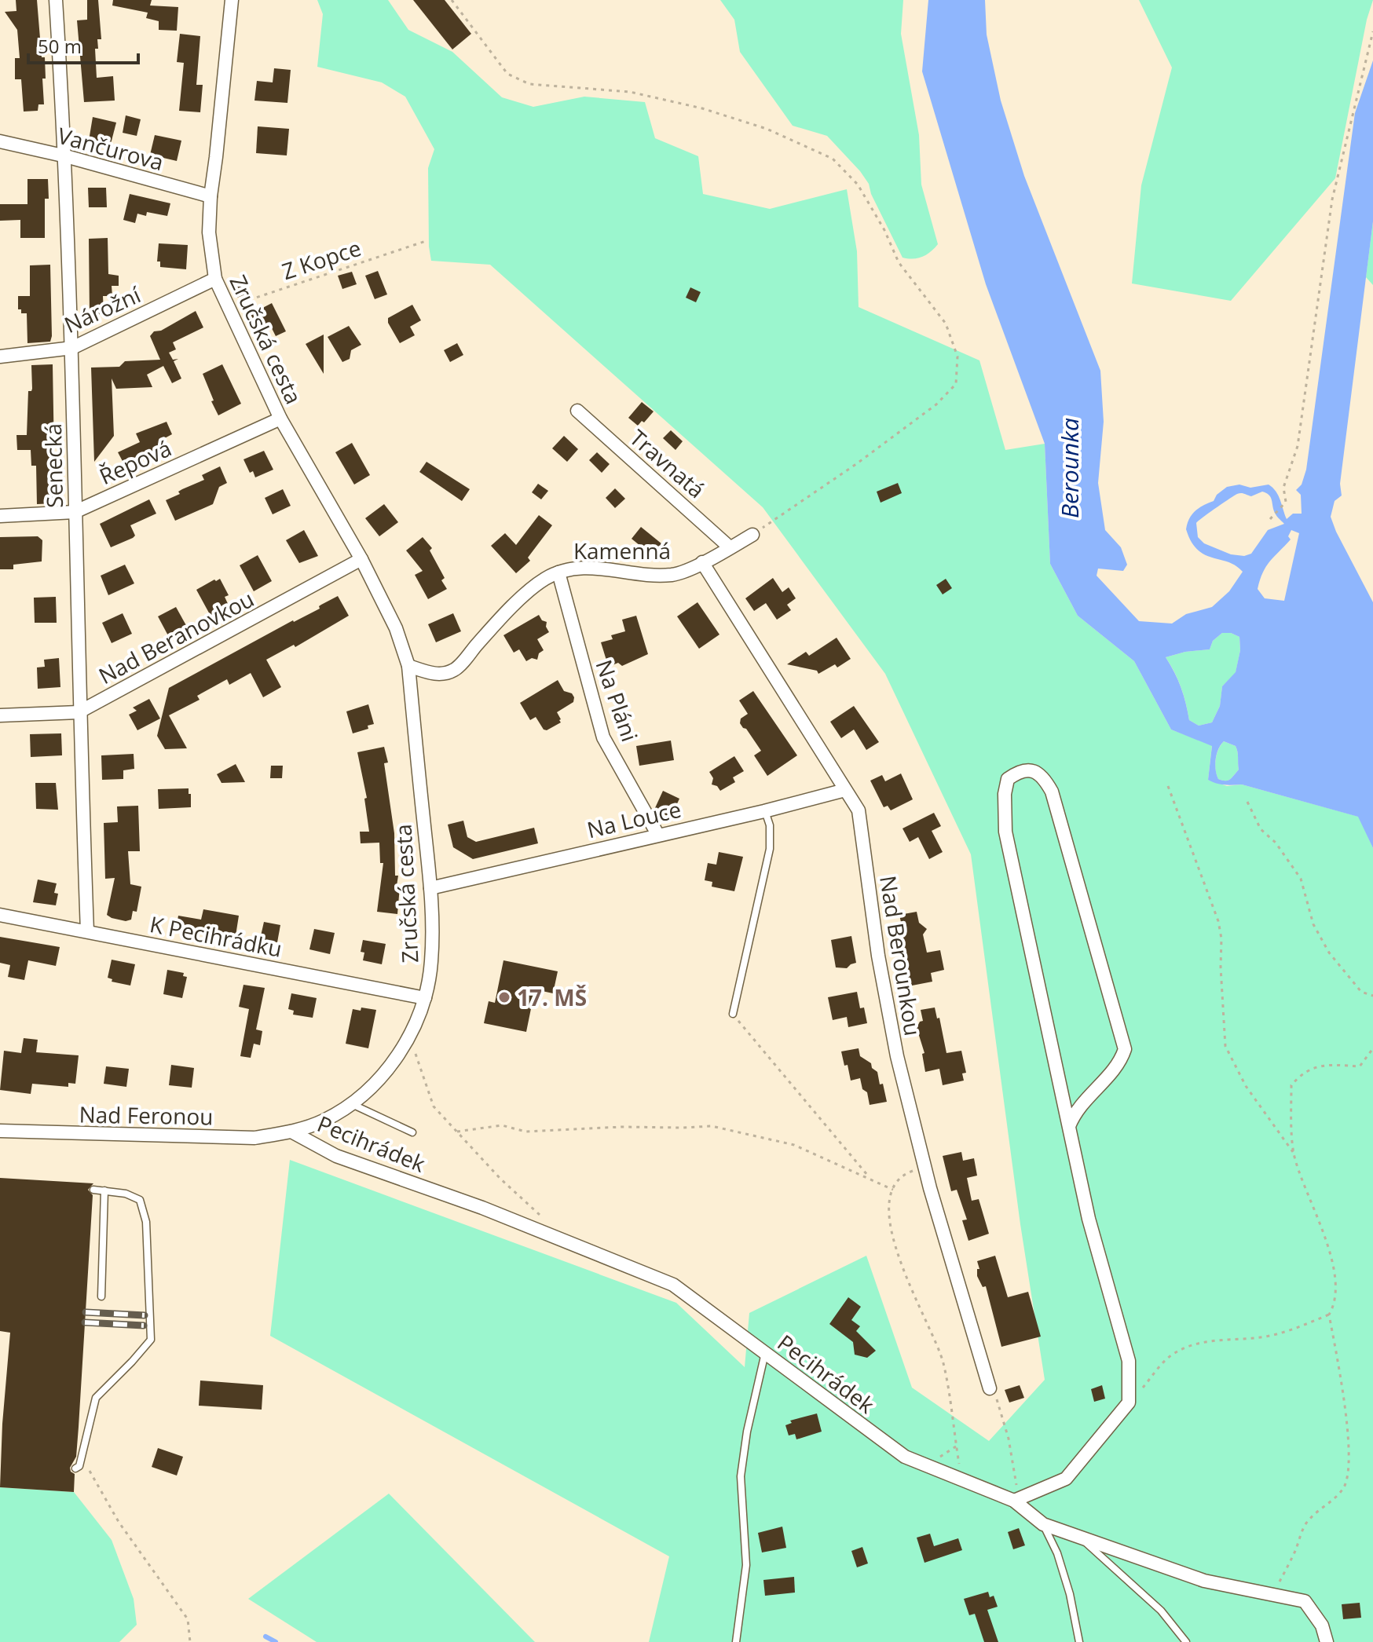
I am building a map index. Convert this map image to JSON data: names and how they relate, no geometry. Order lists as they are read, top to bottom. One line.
{"streets":{"street":["Vančurova","Nárožní","Zručská cesta","Řepová","Travnatá","Senecká","Kamenná","Nad Beranovkou","Na Pláni","Na Louce","K Pecihrádku","Nad Berounkou","Nad Feronou","Pecihrádek"],"path":["Z Kopce"]},"crossings":[["Vančurova","Zručská cesta"],["Vančurova","Senecká"],["Z Kopce","Zručská cesta"],["Nárožní","Zručská cesta"],["Nárožní","Senecká"],["Zručská cesta","Řepová"],["Zručská cesta","Nad Beranovkou"],["Zručská cesta","Na Louce"],["Zručská cesta","K Pecihrádku"],["Zručská cesta","Nad Feronou"],["Zručská cesta","Pecihrádek"],["Řepová","Senecká"],["Travnatá","Kamenná"],["Senecká","Nad Beranovkou"],["Senecká","K Pecihrádku"],["Kamenná","Na Pláni"],["Kamenná","Nad Berounkou"],["Na Pláni","Na Louce"],["Na Louce","Nad Berounkou"],["Nad Feronou","Pecihrádek"]],"water":["Berounka"],"places":["17. MŠ"],"scale_bar":"50 m"}
